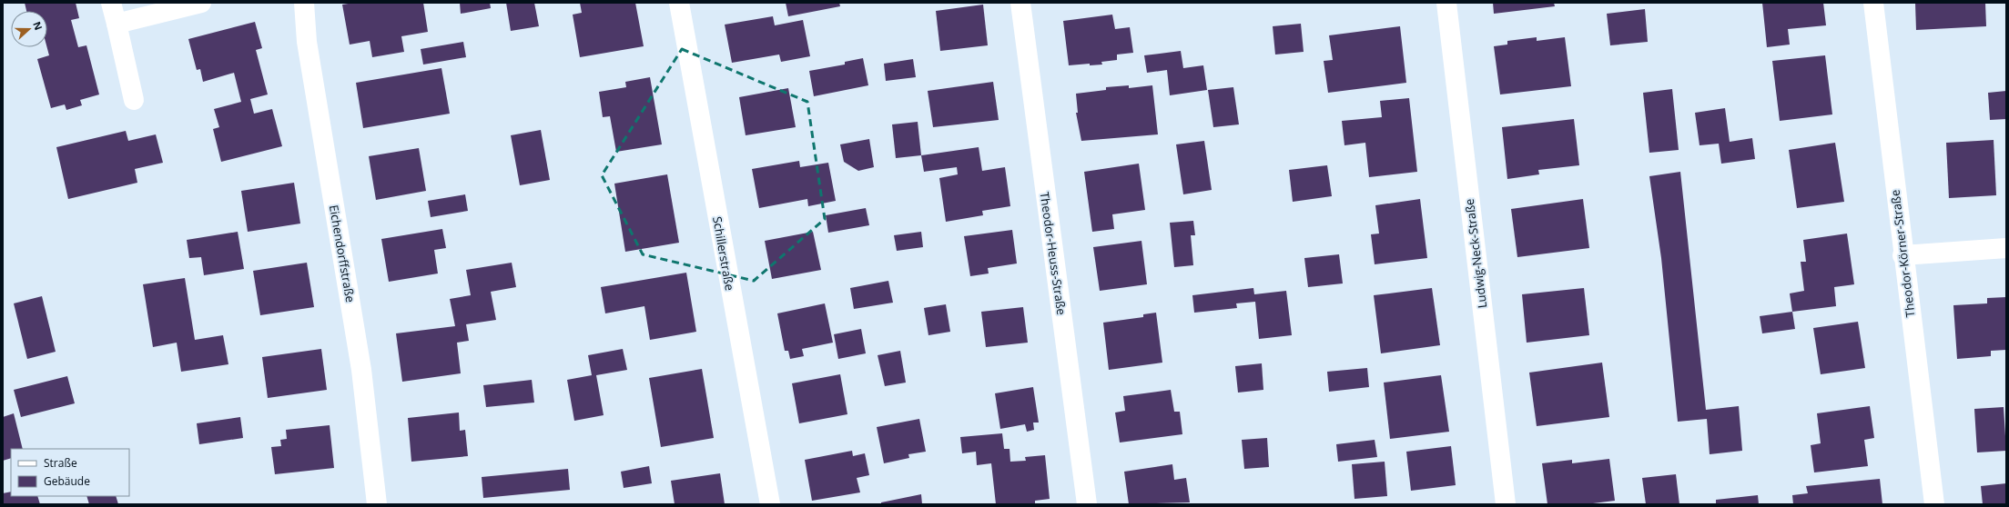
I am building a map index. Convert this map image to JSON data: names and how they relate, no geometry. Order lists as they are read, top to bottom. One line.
{"streets":{"street":["Eichendorffstraße","Schillerstraße","Theodor-Heuss-Straße","Ludwig-Neck-Straße","Theodor-Körner-Straße"]},"legend":["Straße","Gebäude"],"north":"right"}
